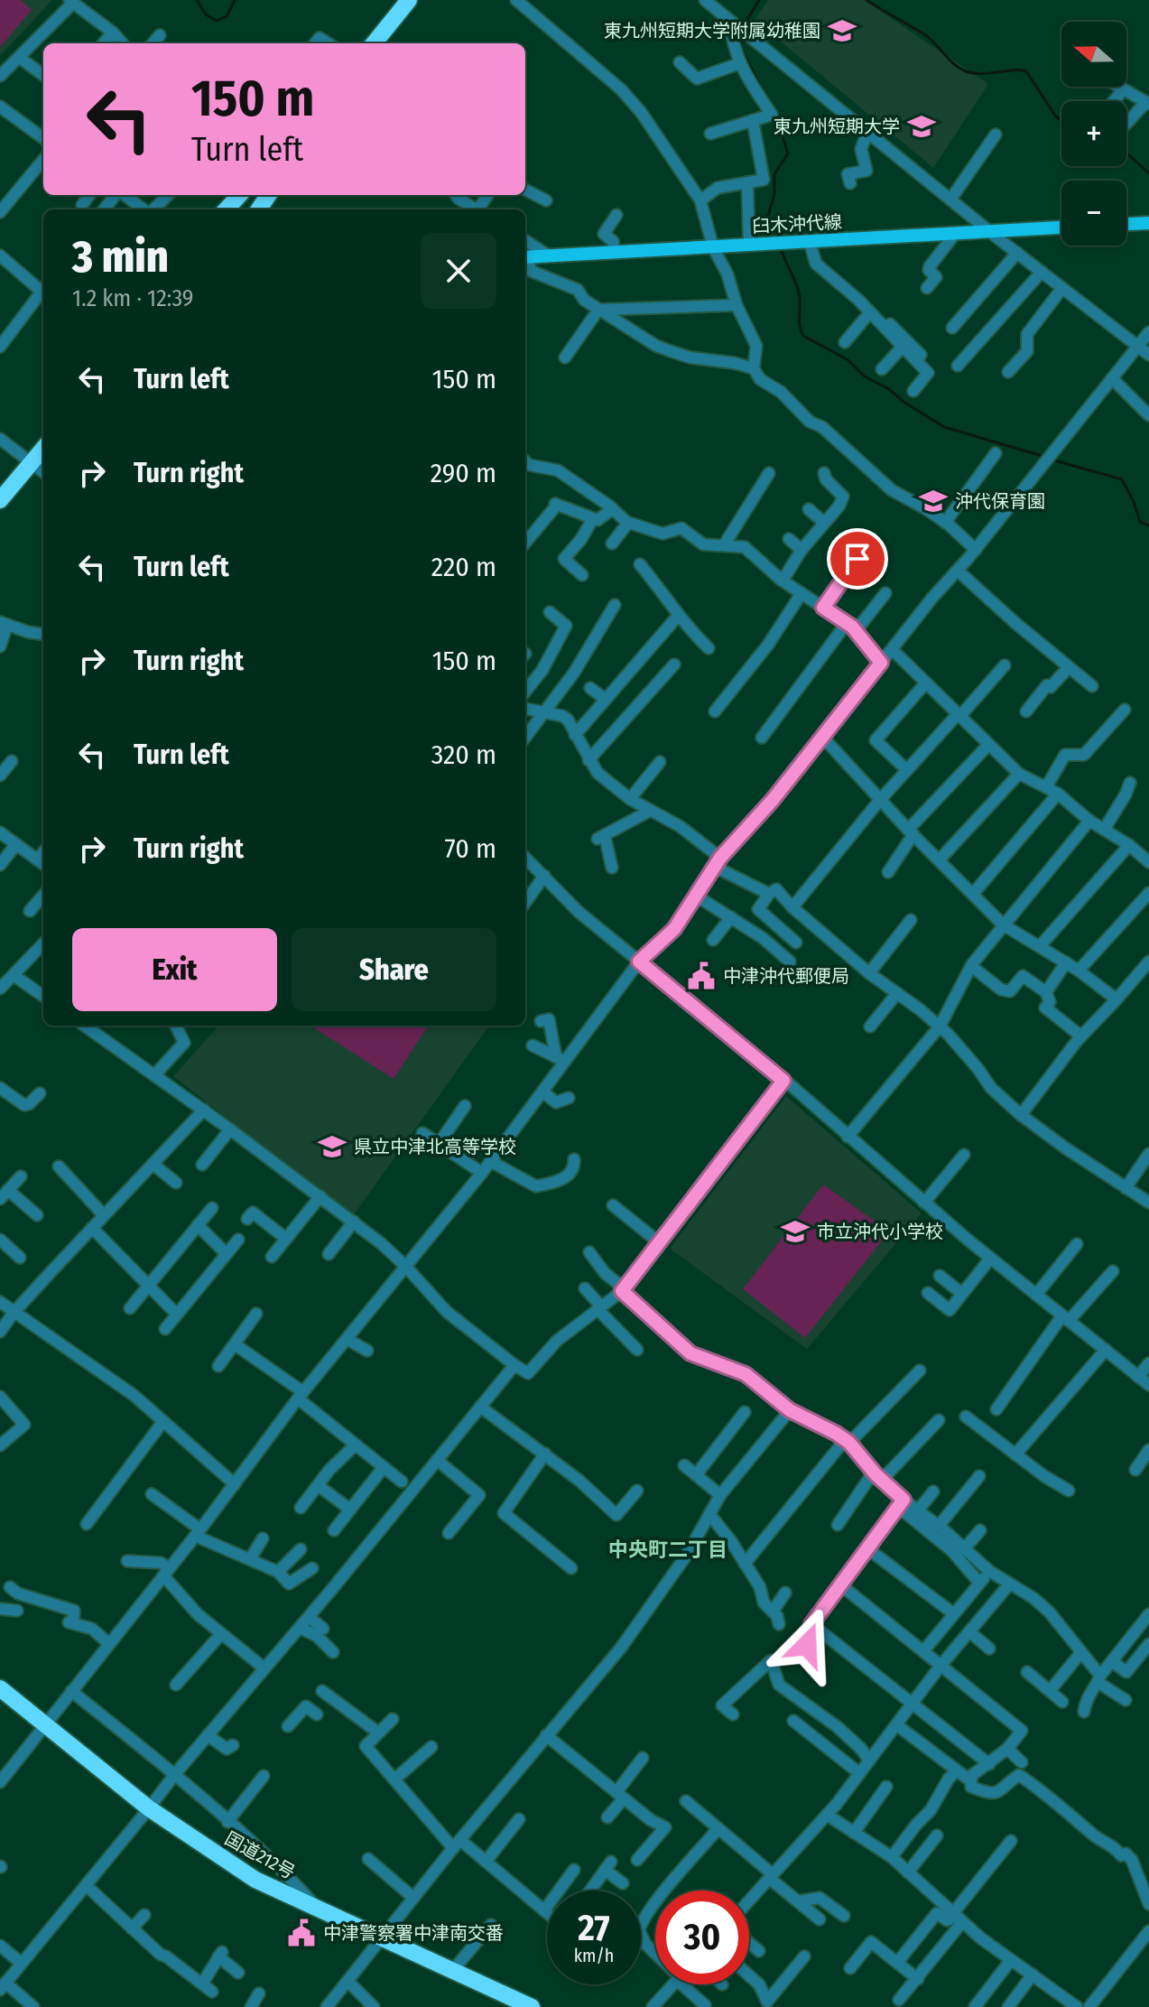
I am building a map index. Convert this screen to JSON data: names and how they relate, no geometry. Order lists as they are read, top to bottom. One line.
{"streets":{"highway":["国道212号"],"main road":["臼木沖代線"]},"districts":["中央町二丁目"],"places":{"school or university":["東九州短期大学附属幼稚園","東九州短期大学","沖代保育園","県立中津北高等学校","市立沖代小学校"],"public building":["中津沖代郵便局","中津警察署中津南交番"]},"north":"left","page":{"map_buttons":["+","−"],"turn":["150 m","Turn left"],"heading":["3 min","1.2 km · 12:39"],"list":[{"name":"Turn left","value":"150 m"},{"name":"Turn right","value":"290 m"},{"name":"Turn left","value":"220 m"},{"name":"Turn right","value":"150 m"},{"name":"Turn left","value":"320 m"},{"name":"Turn right","value":"70 m"}],"buttons":["Exit","Share"],"speed":"27 km/h","limit":"30"}}
